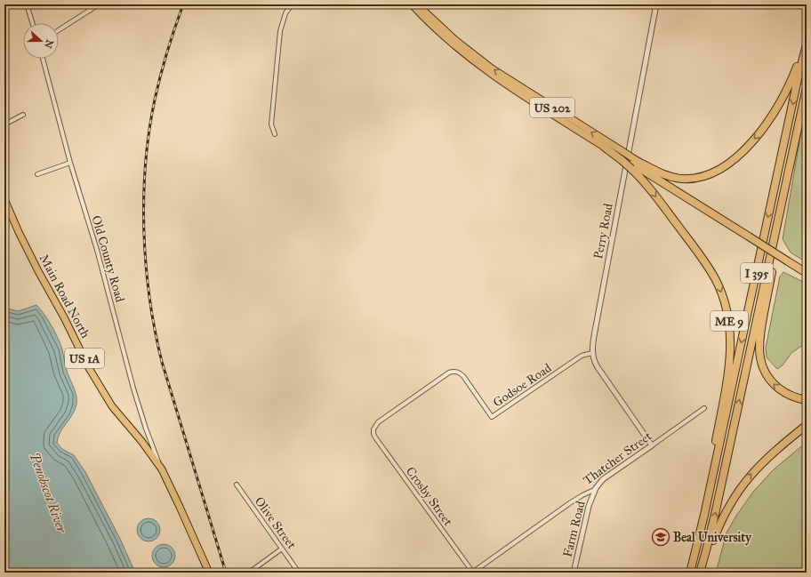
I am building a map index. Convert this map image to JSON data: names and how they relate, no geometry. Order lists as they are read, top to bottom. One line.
{"streets":{"highway":["I 395","ME 9"],"main road":["US 202","Main Road North","US 1A"],"street":["Perry Road","Old County Road","Godsoe Road","Thatcher Street","Crosby Street","Olive Street","Farm Road"]},"crossings":[["US 202","ME 9"],["Perry Road","Godsoe Road"],["Old County Road","Main Road North"],["I 395","ME 9"],["Godsoe Road","Crosby Street"],["Thatcher Street","Crosby Street"],["Thatcher Street","Farm Road"]],"water":["Penobscot River"],"places":{"school or university":["Beal University"]},"north":"right"}
